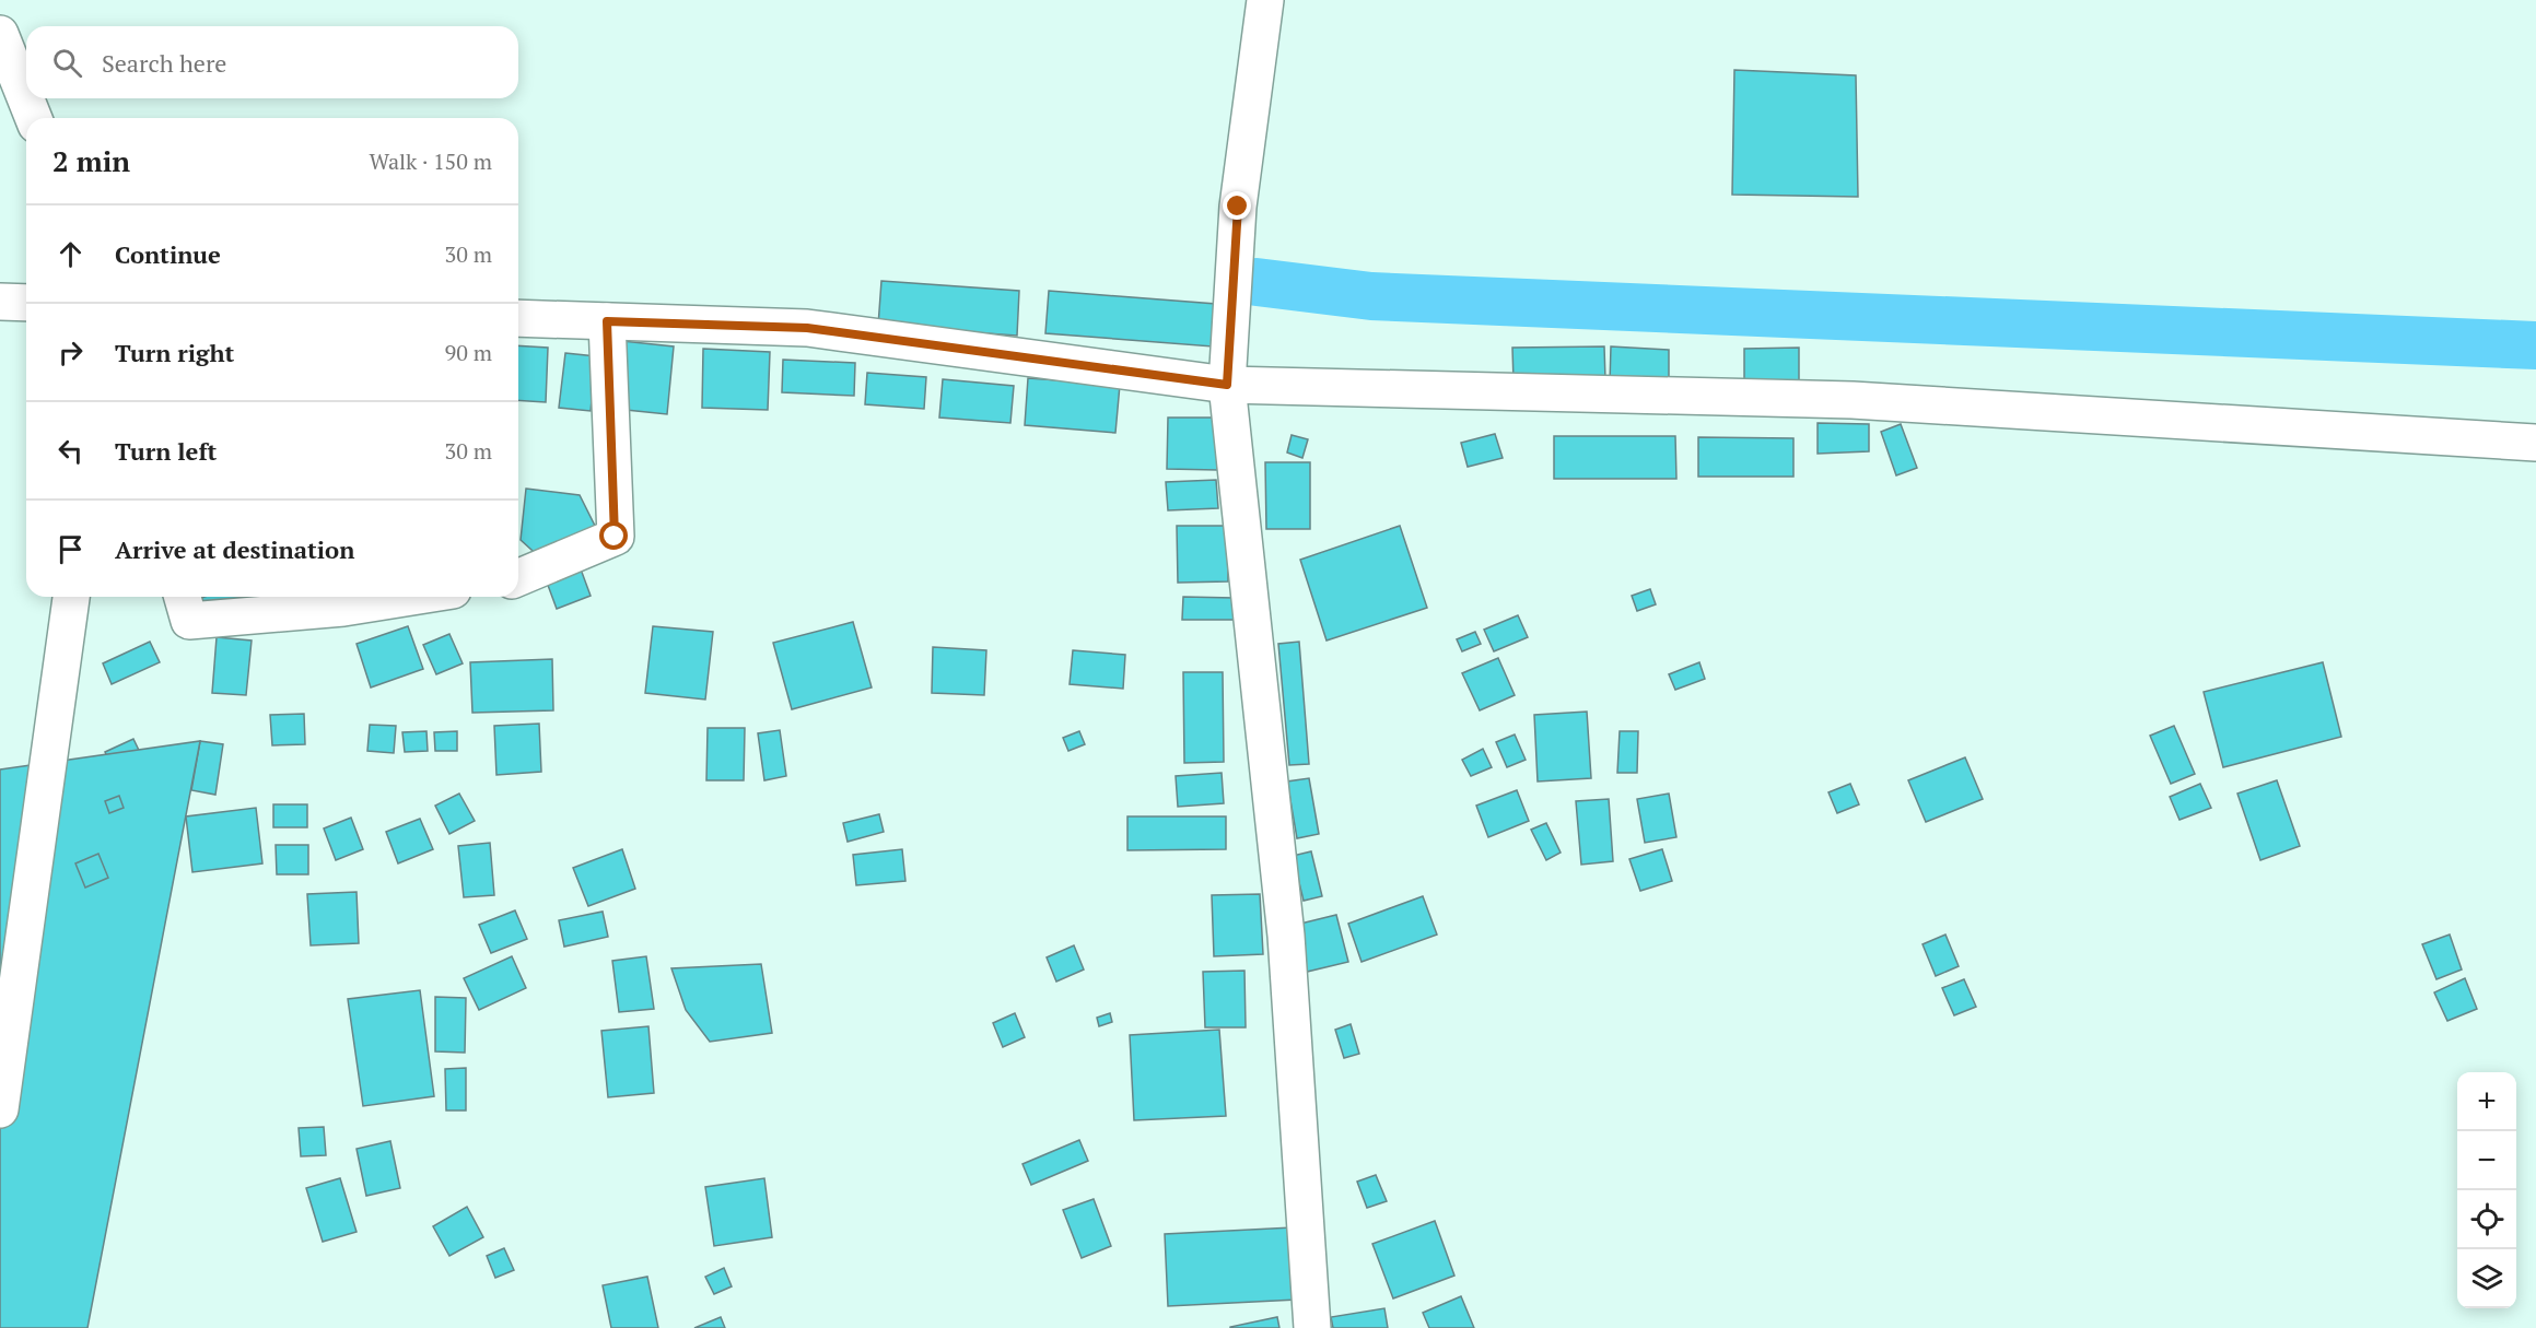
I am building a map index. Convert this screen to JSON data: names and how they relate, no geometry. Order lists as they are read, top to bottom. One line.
{"page":{"search":"Search here","heading":["2 min","Walk · 150 m"],"list":[["Continue","30 m"],["Turn right","90 m"],["Turn left","30 m"],"Arrive at destination"],"map_buttons":["+","−"]}}
